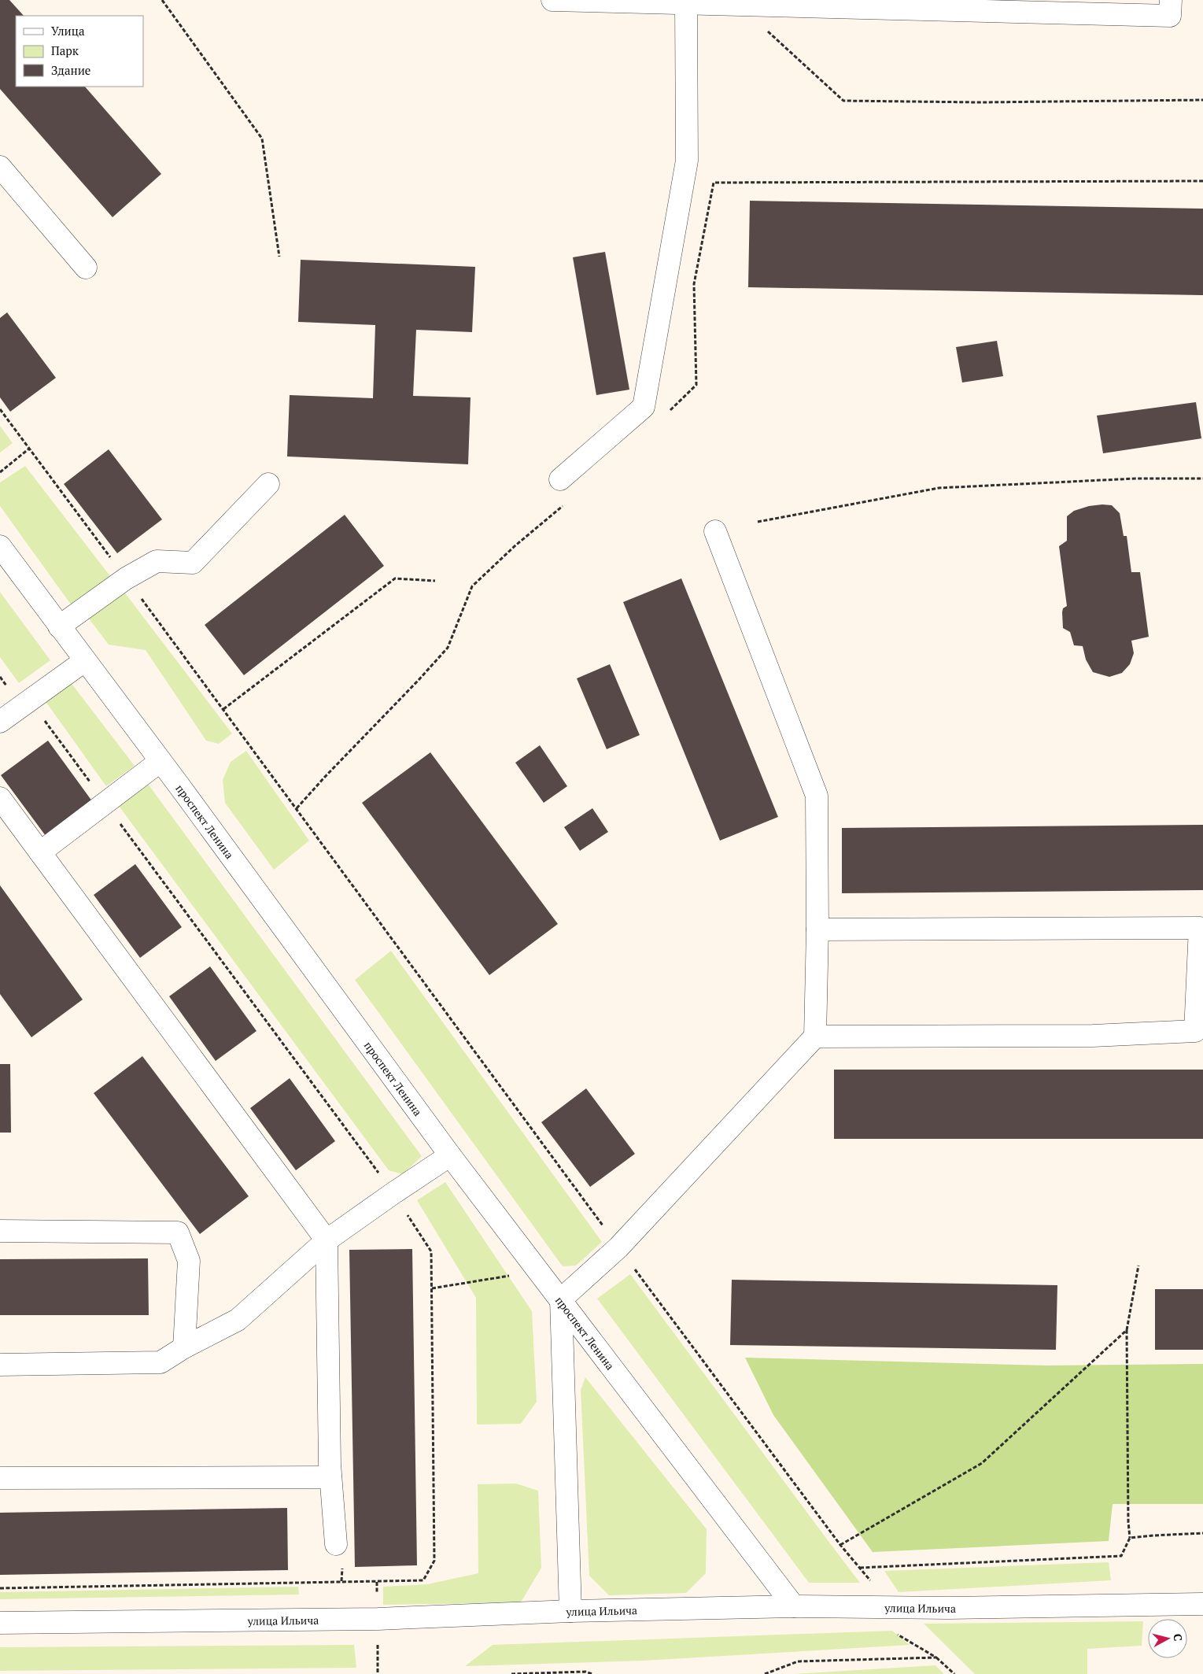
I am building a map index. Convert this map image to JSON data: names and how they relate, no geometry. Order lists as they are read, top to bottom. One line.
{"streets":{"street":["проспект Ленина","улица Ильича"]},"crossings":[["проспект Ленина","улица Ильича"]],"legend":["Улица","Парк","Здание"],"north":"right"}
